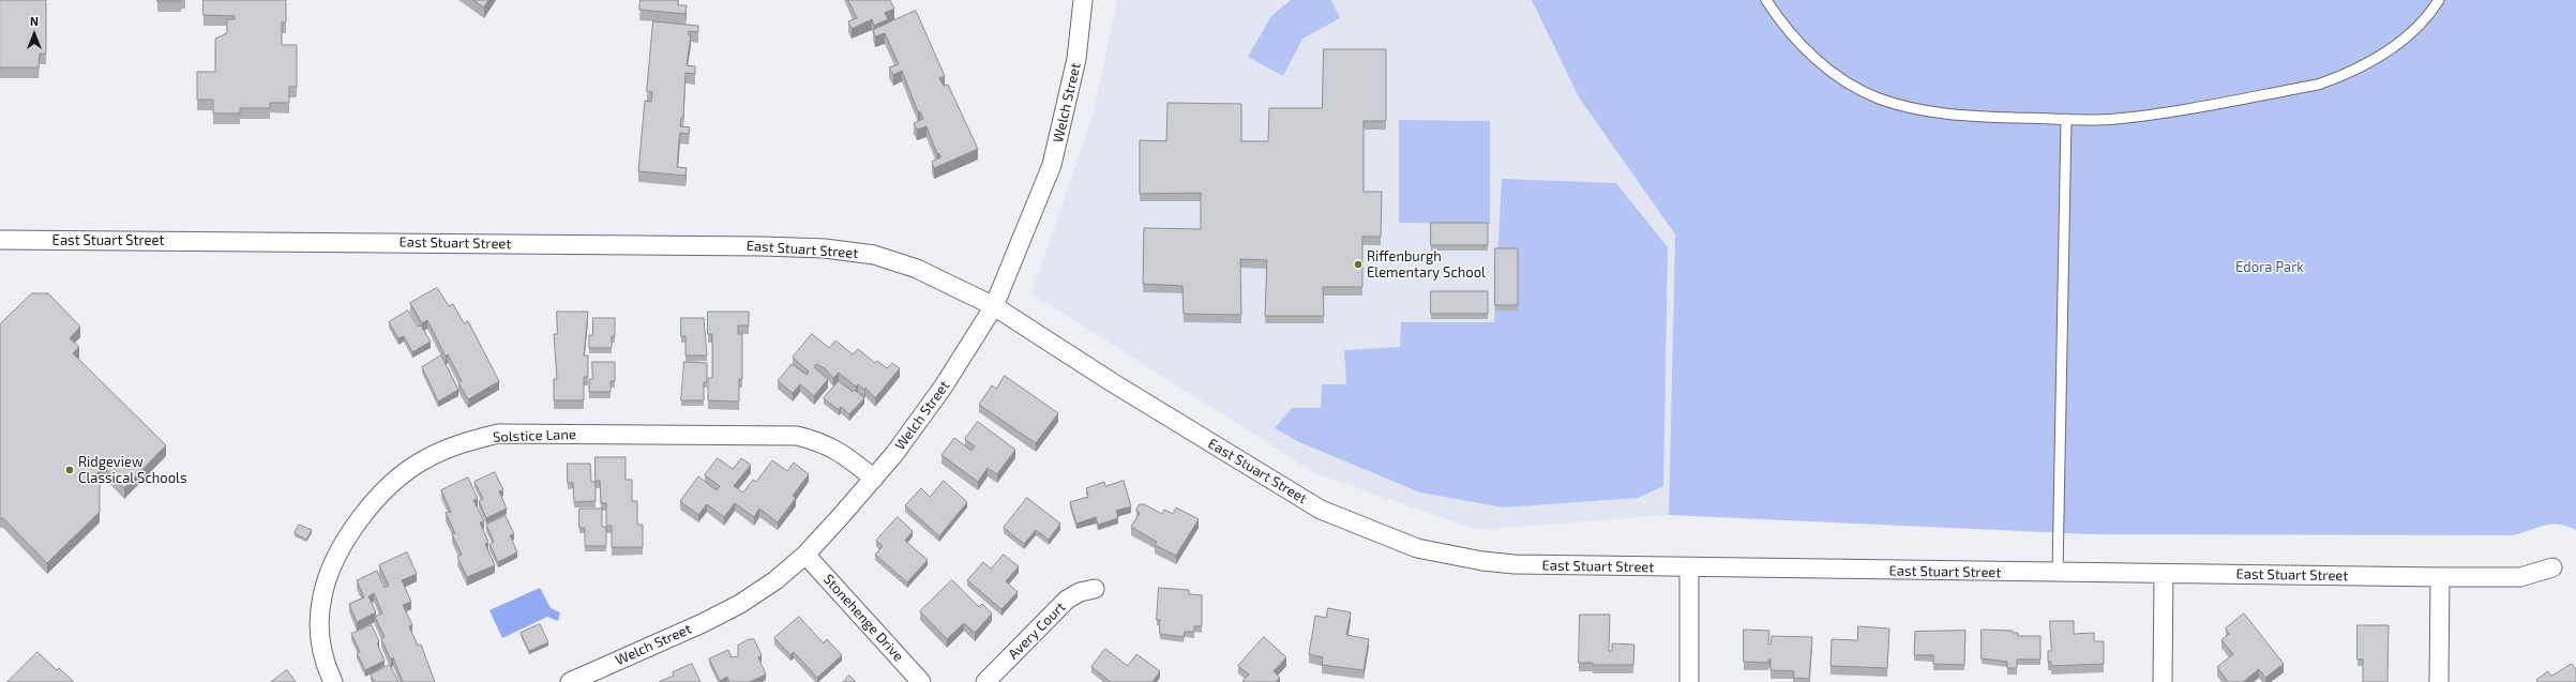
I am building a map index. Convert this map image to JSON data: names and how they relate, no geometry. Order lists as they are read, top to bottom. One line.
{"streets":{"street":["Welch Street","East Stuart Street","Solstice Lane","Stonehenge Drive","Avery Court"]},"crossings":[["Welch Street","East Stuart Street"],["Welch Street","Solstice Lane"],["Welch Street","Stonehenge Drive"]],"parks":["Edora Park"],"places":["Riffenburgh Elementary School","Ridgeview Classical Schools"],"north":"top"}
